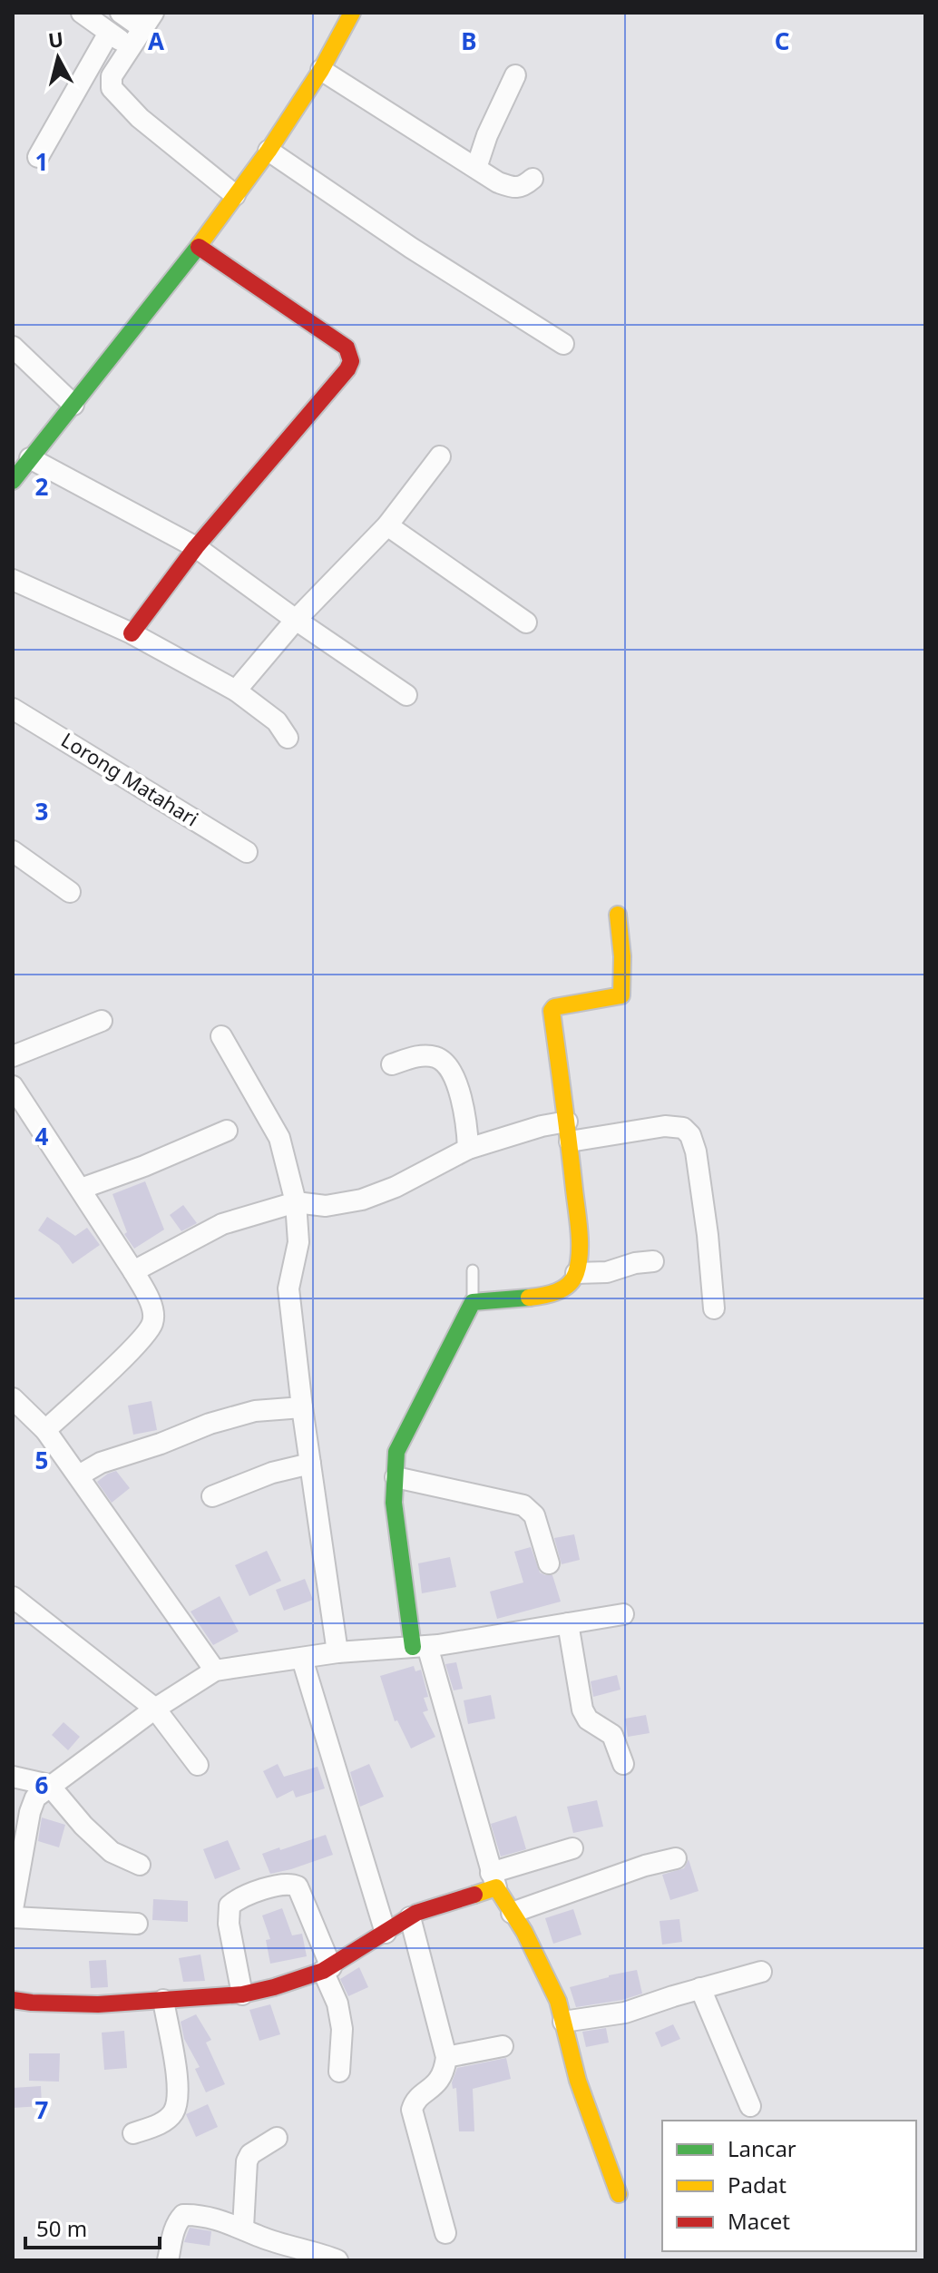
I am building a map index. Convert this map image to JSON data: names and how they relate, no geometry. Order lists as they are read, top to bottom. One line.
{"streets":{"street":["Lorong Matahari"]},"legend":["Lancar","Padat","Macet"],"scale_bar":"50 m","north":"top","grid":{"columns":["A","B","C"],"rows":["1","2","3","4","5","6","7"]}}
